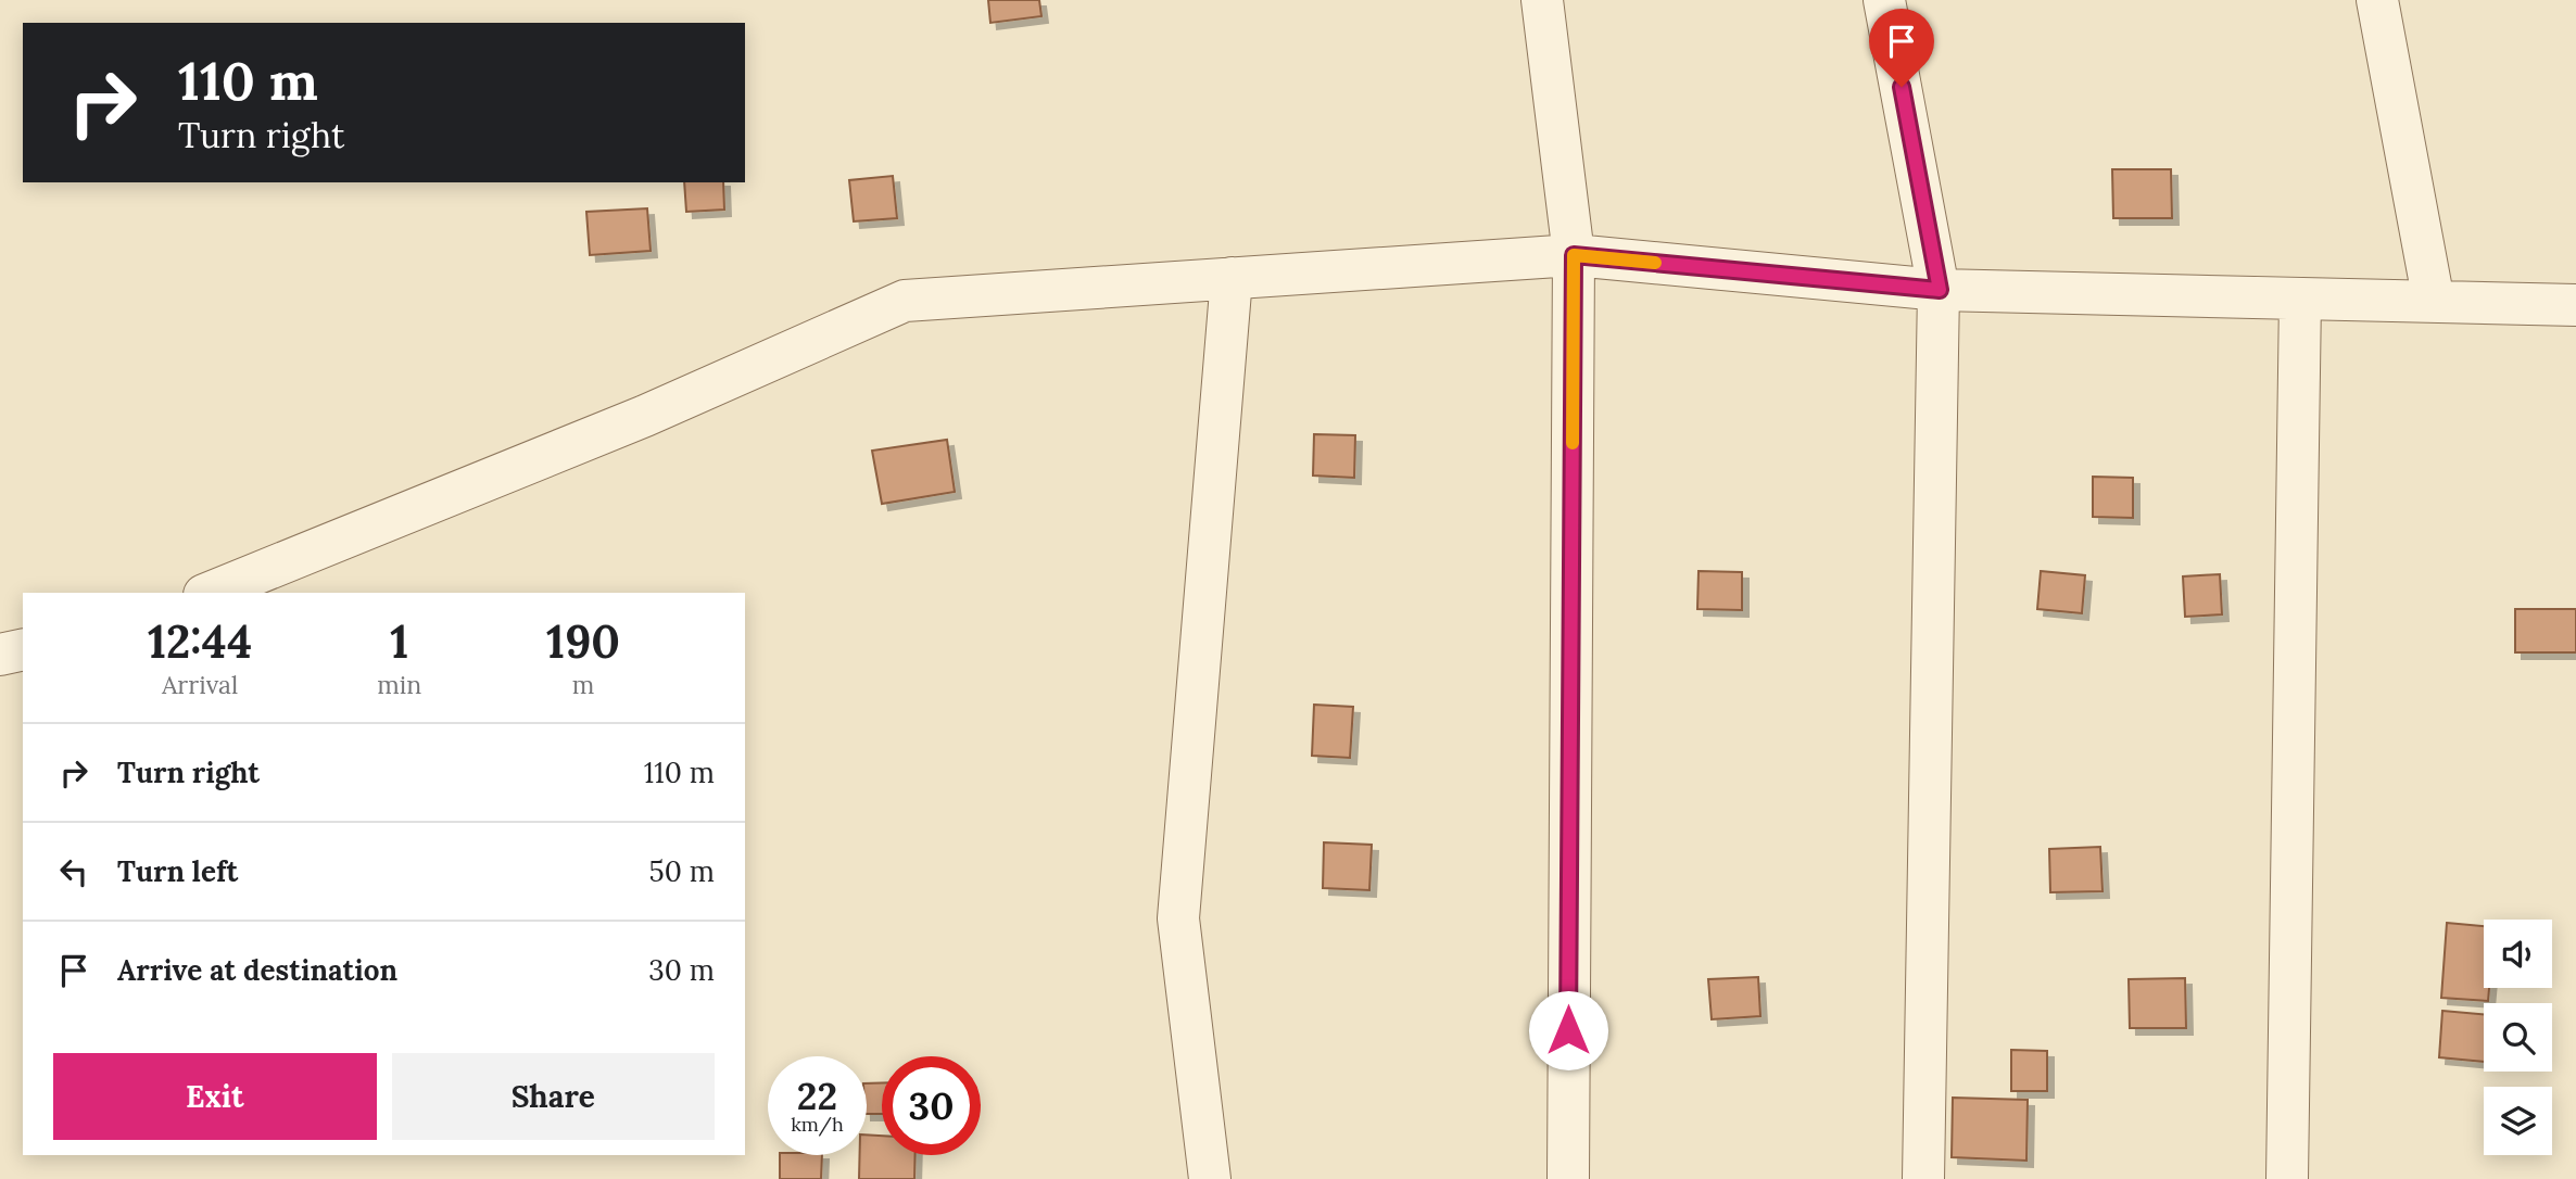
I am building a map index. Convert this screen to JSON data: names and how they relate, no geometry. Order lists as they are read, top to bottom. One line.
{"page":{"turn":["110 m","Turn right"],"eta":["12:44","Arrival","1","min","190","m"],"list":[{"name":"Turn right","value":"110 m"},{"name":"Turn left","value":"50 m"},{"name":"Arrive at destination","value":"30 m"}],"buttons":["Exit","Share"],"speed":"22 km/h","limit":"30"}}
